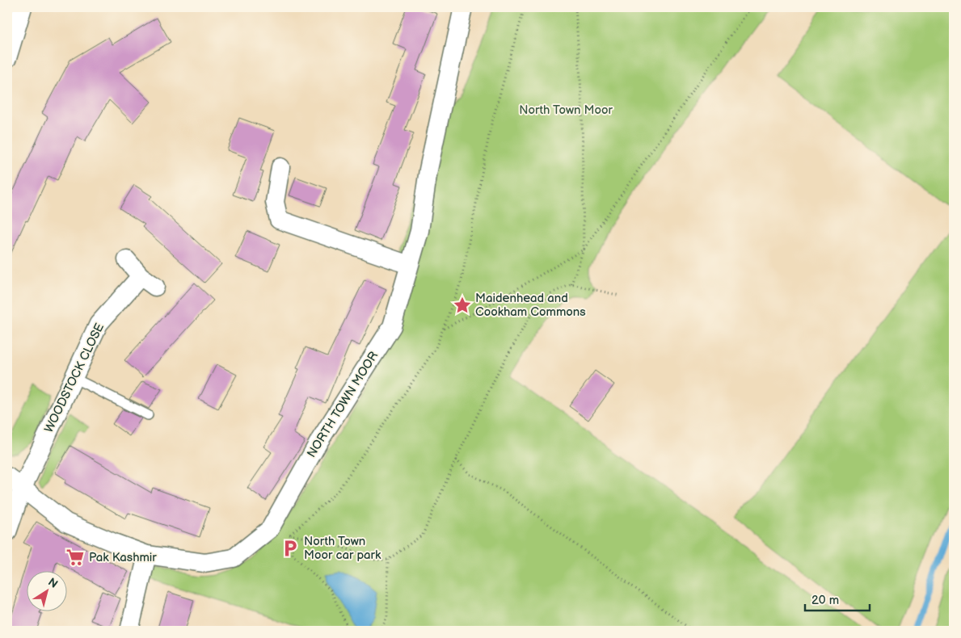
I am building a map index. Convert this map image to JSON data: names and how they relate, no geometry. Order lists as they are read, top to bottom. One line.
{"streets":{"street":["WOODSTOCK CLOSE","NORTH TOWN MOOR"]},"crossings":[["WOODSTOCK CLOSE","NORTH TOWN MOOR"]],"parks":["North Town Moor"],"places":{"place":["Maidenhead and Cookham Commons"],"parking":["North Town Moor car park"],"supermarket":["Pak Kashmir"]},"scale_bar":"20 m","north":"top right"}
